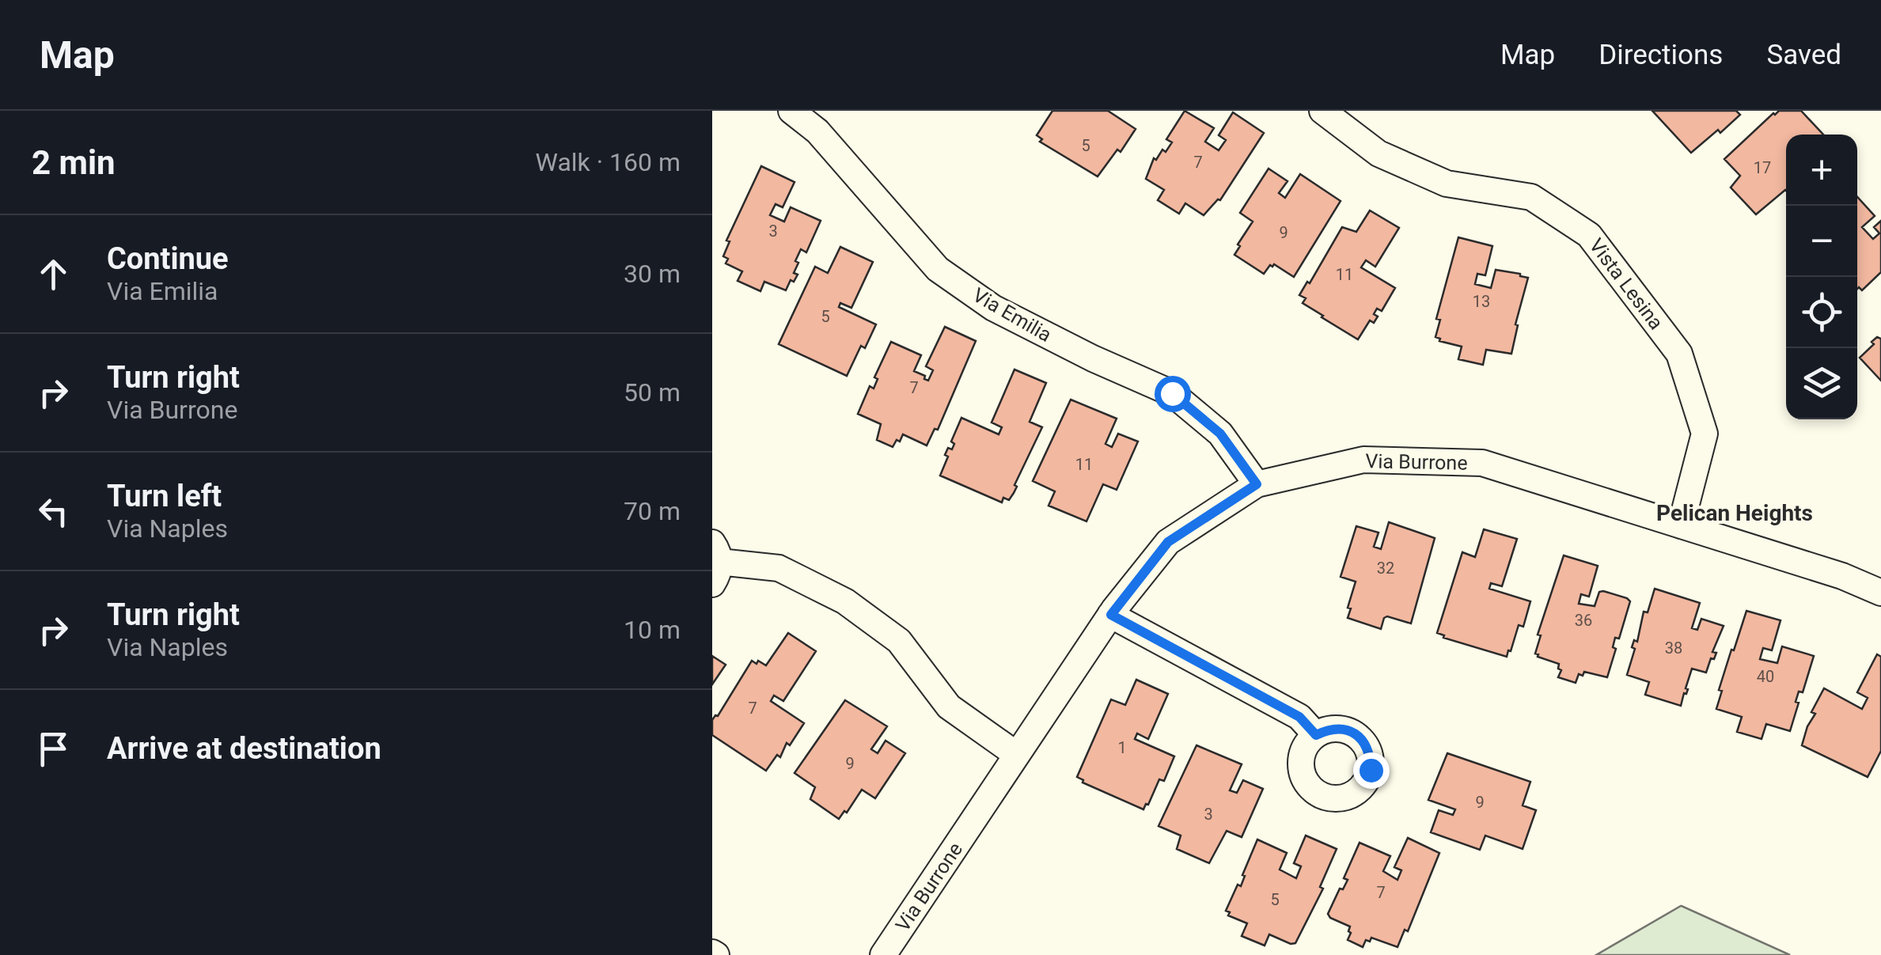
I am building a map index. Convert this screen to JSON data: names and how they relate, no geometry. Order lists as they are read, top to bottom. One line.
{"streets":{"street":["Vista Lesina","Via Emilia","Via Burrone"]},"crossings":[["Vista Lesina","Via Burrone"],["Via Emilia","Via Burrone"]],"districts":["Pelican Heights"],"house_numbers":["5","7","17","3","9","11","13","5","7","11","32","36","38","40","7","1","9","9","3","7","5"],"page":{"header":"Map","nav":["Map","Directions","Saved"],"heading":["2 min","Walk · 160 m"],"map_buttons":["+","−"],"list":[["Continue","Via Emilia","30 m"],["Turn right","Via Burrone","50 m"],["Turn left","Via Naples","70 m"],["Turn right","Via Naples","10 m"],"Arrive at destination"]}}
